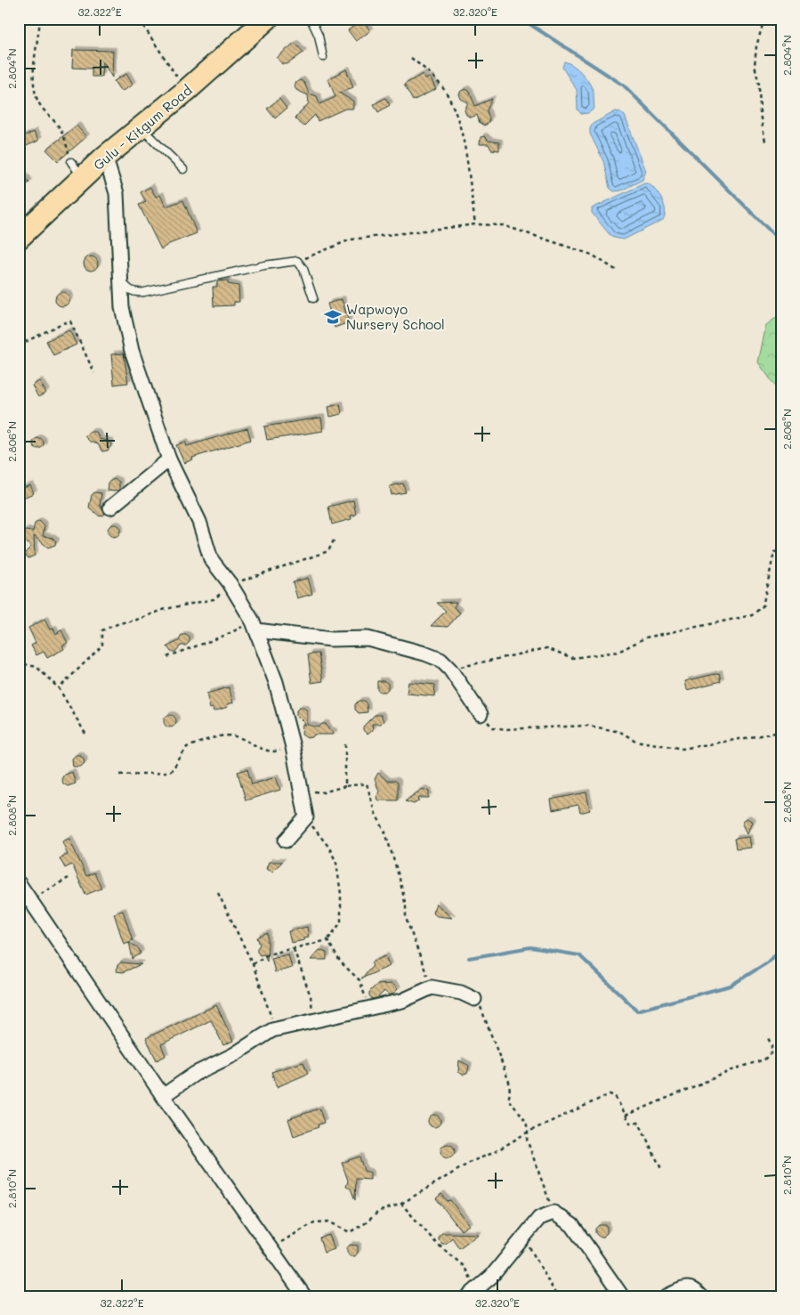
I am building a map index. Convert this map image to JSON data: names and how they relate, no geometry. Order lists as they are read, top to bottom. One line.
{"streets":{"main road":["Gulu - Kitgum Road"]},"places":{"school or university":["Wapwoyo Nursery School"]},"coordinates":["32.322°E","32.320°E","2.804°N","2.806°N","2.808°N","2.810°N"]}
